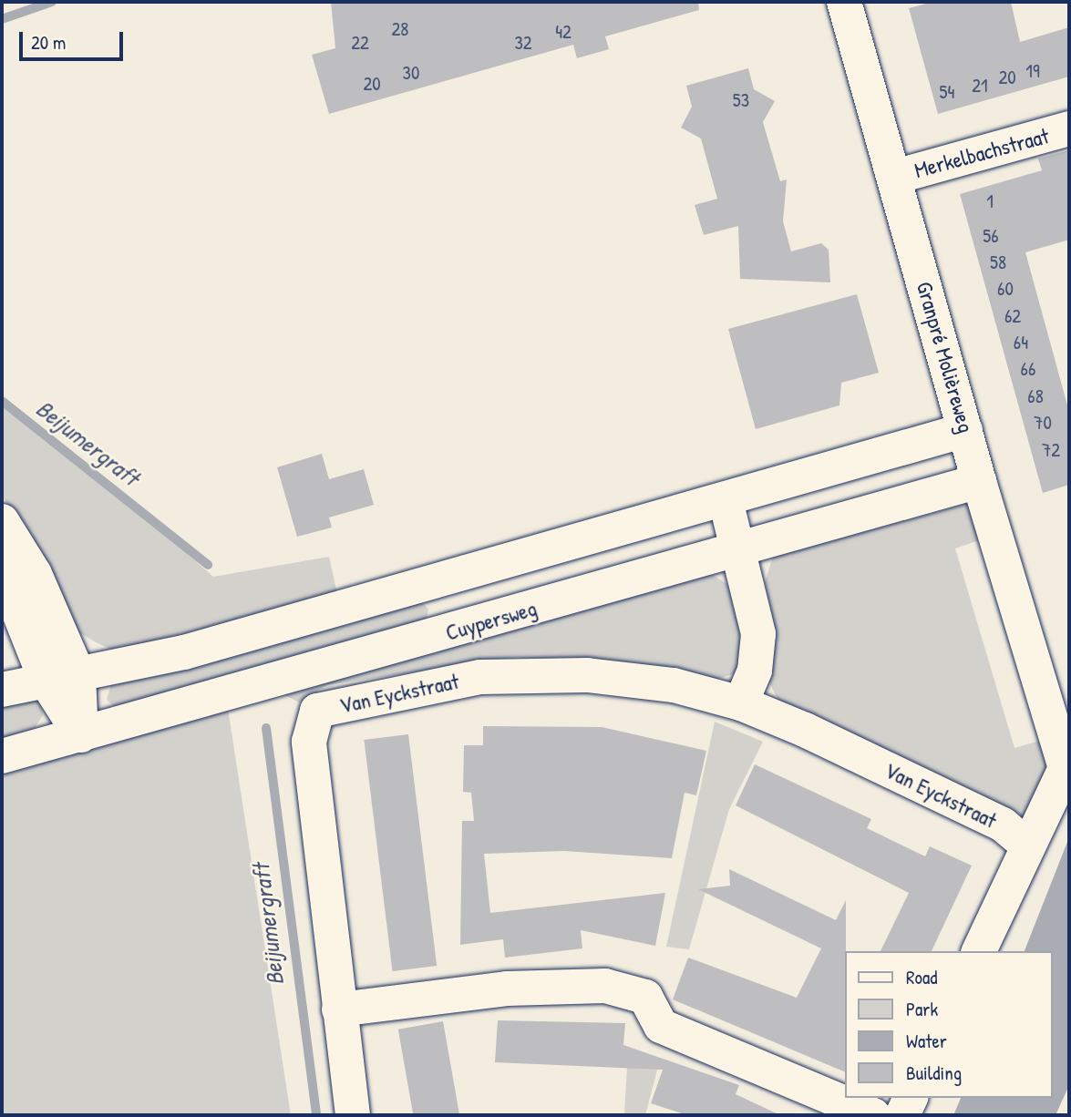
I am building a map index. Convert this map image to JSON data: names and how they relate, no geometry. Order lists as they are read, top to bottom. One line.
{"streets":{"main road":["Merkelbachstraat","Granpré Molièreweg","Cuypersweg","Van Eyckstraat"]},"crossings":[["Merkelbachstraat","Granpré Molièreweg"],["Granpré Molièreweg","Cuypersweg"],["Granpré Molièreweg","Van Eyckstraat"]],"water":["Beijumergraft"],"house_numbers":["28","42","22","32","19","30","20","20","21","54","53","1","56","58","60","62","64","66","68","70","72"],"legend":["Road","Park","Water","Building"],"scale_bar":"20 m"}
